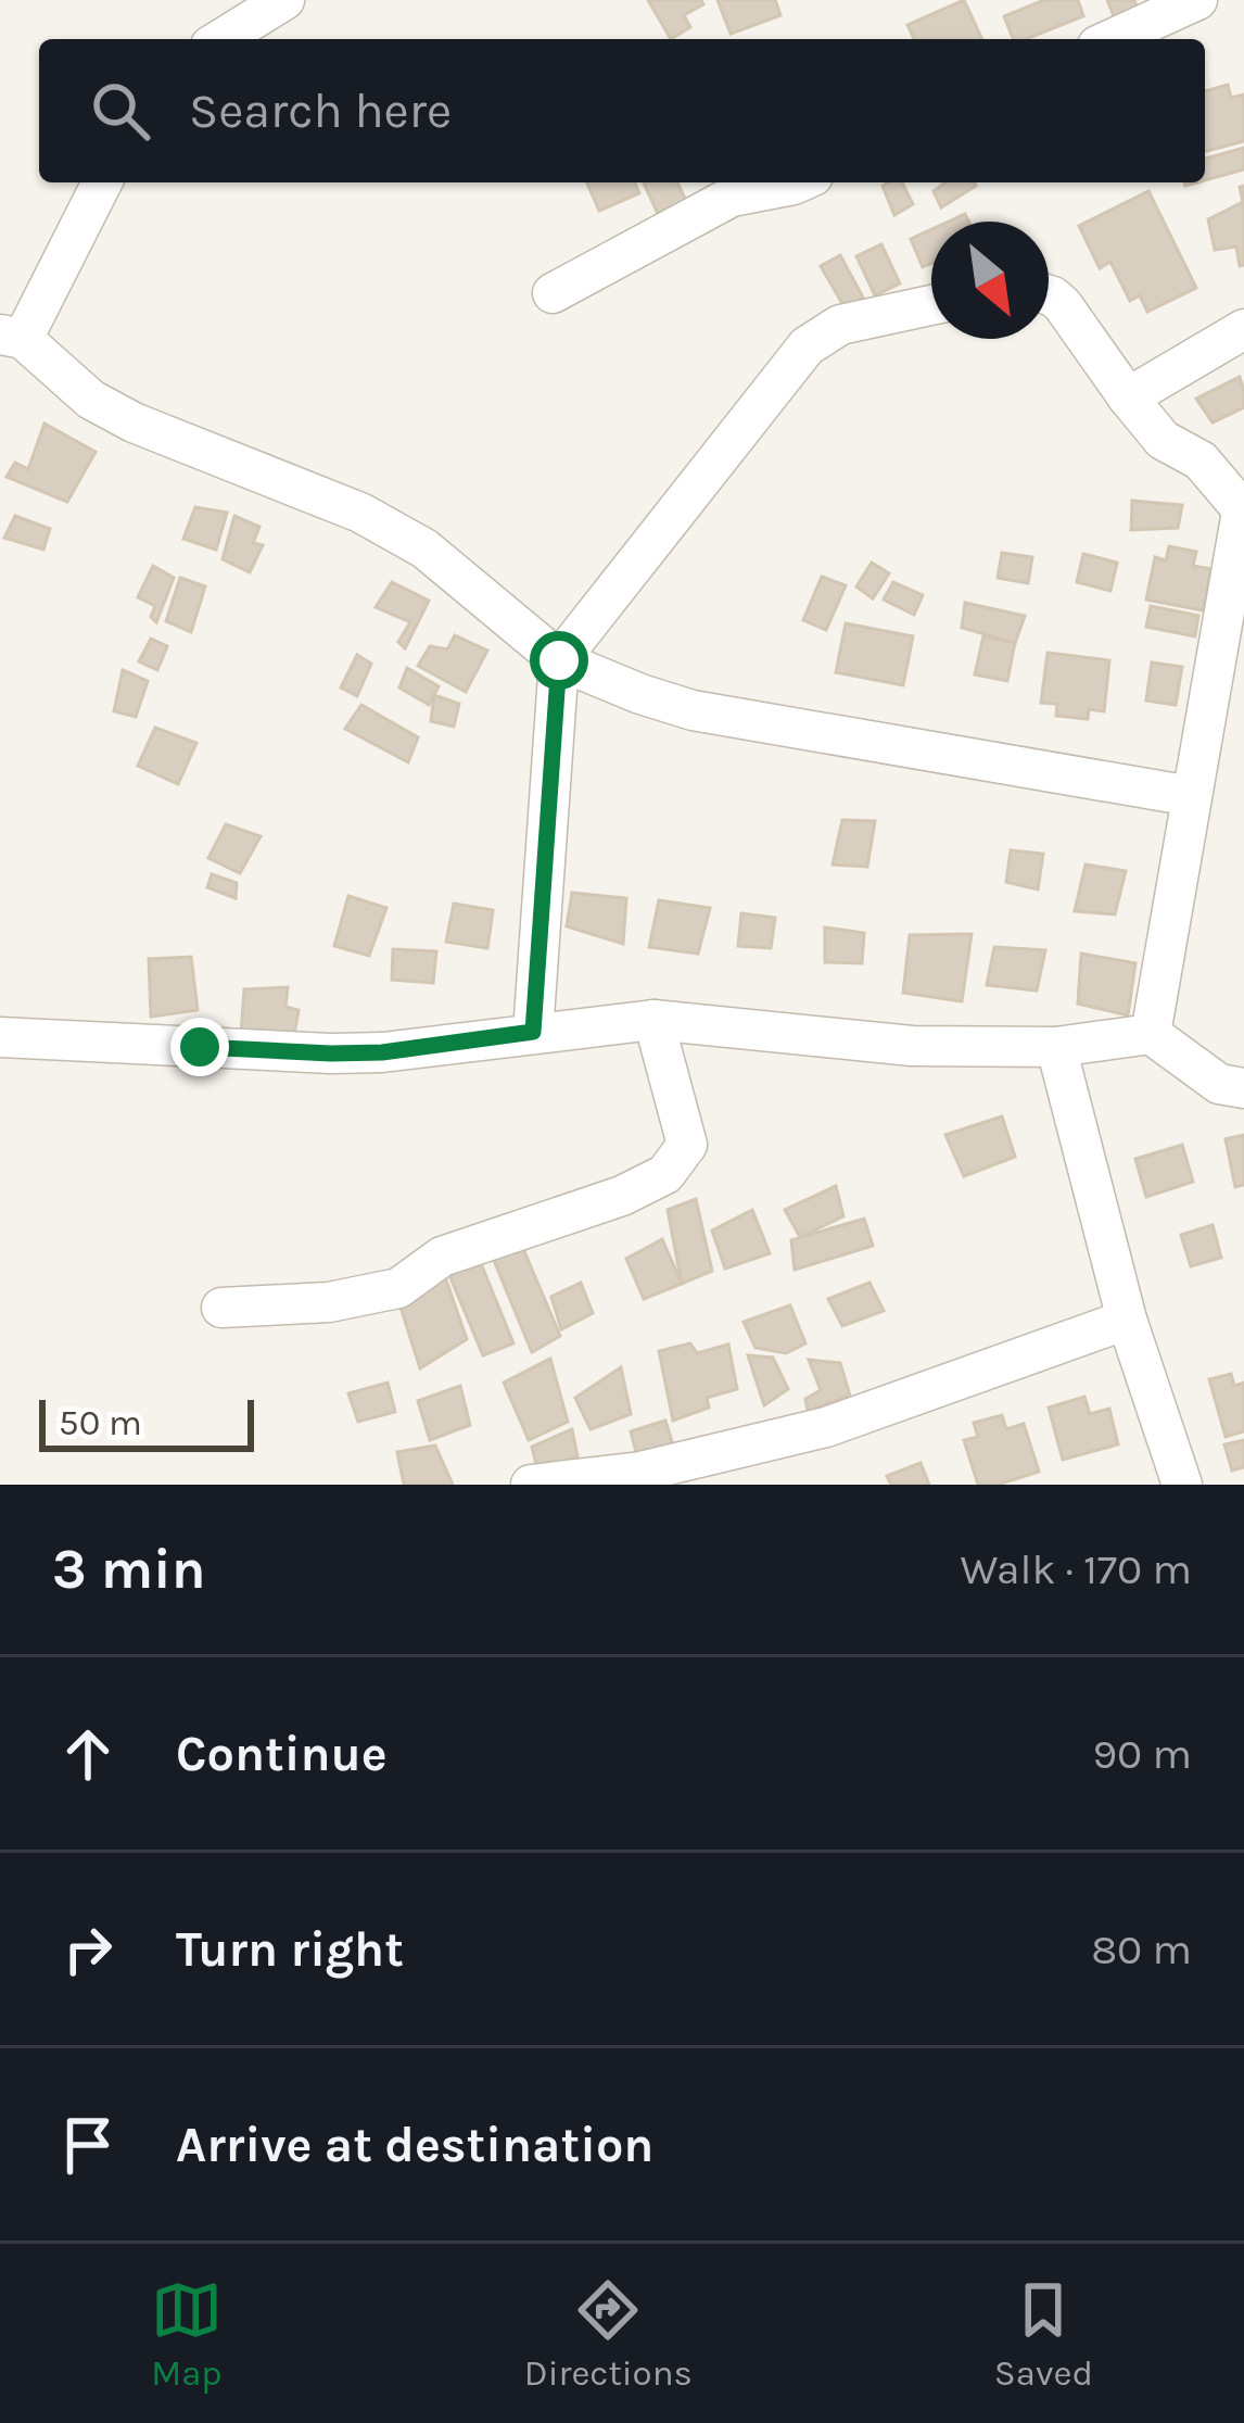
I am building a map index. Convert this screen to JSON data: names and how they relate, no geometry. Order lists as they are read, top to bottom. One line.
{"scale_bar":"50 m","north":"bottom right","page":{"search":"Search here","scale":"50 m","heading":["3 min","Walk · 170 m"],"list":[["Continue","90 m"],["Turn right","80 m"],"Arrive at destination"],"nav":["Map","Directions","Saved"]}}
